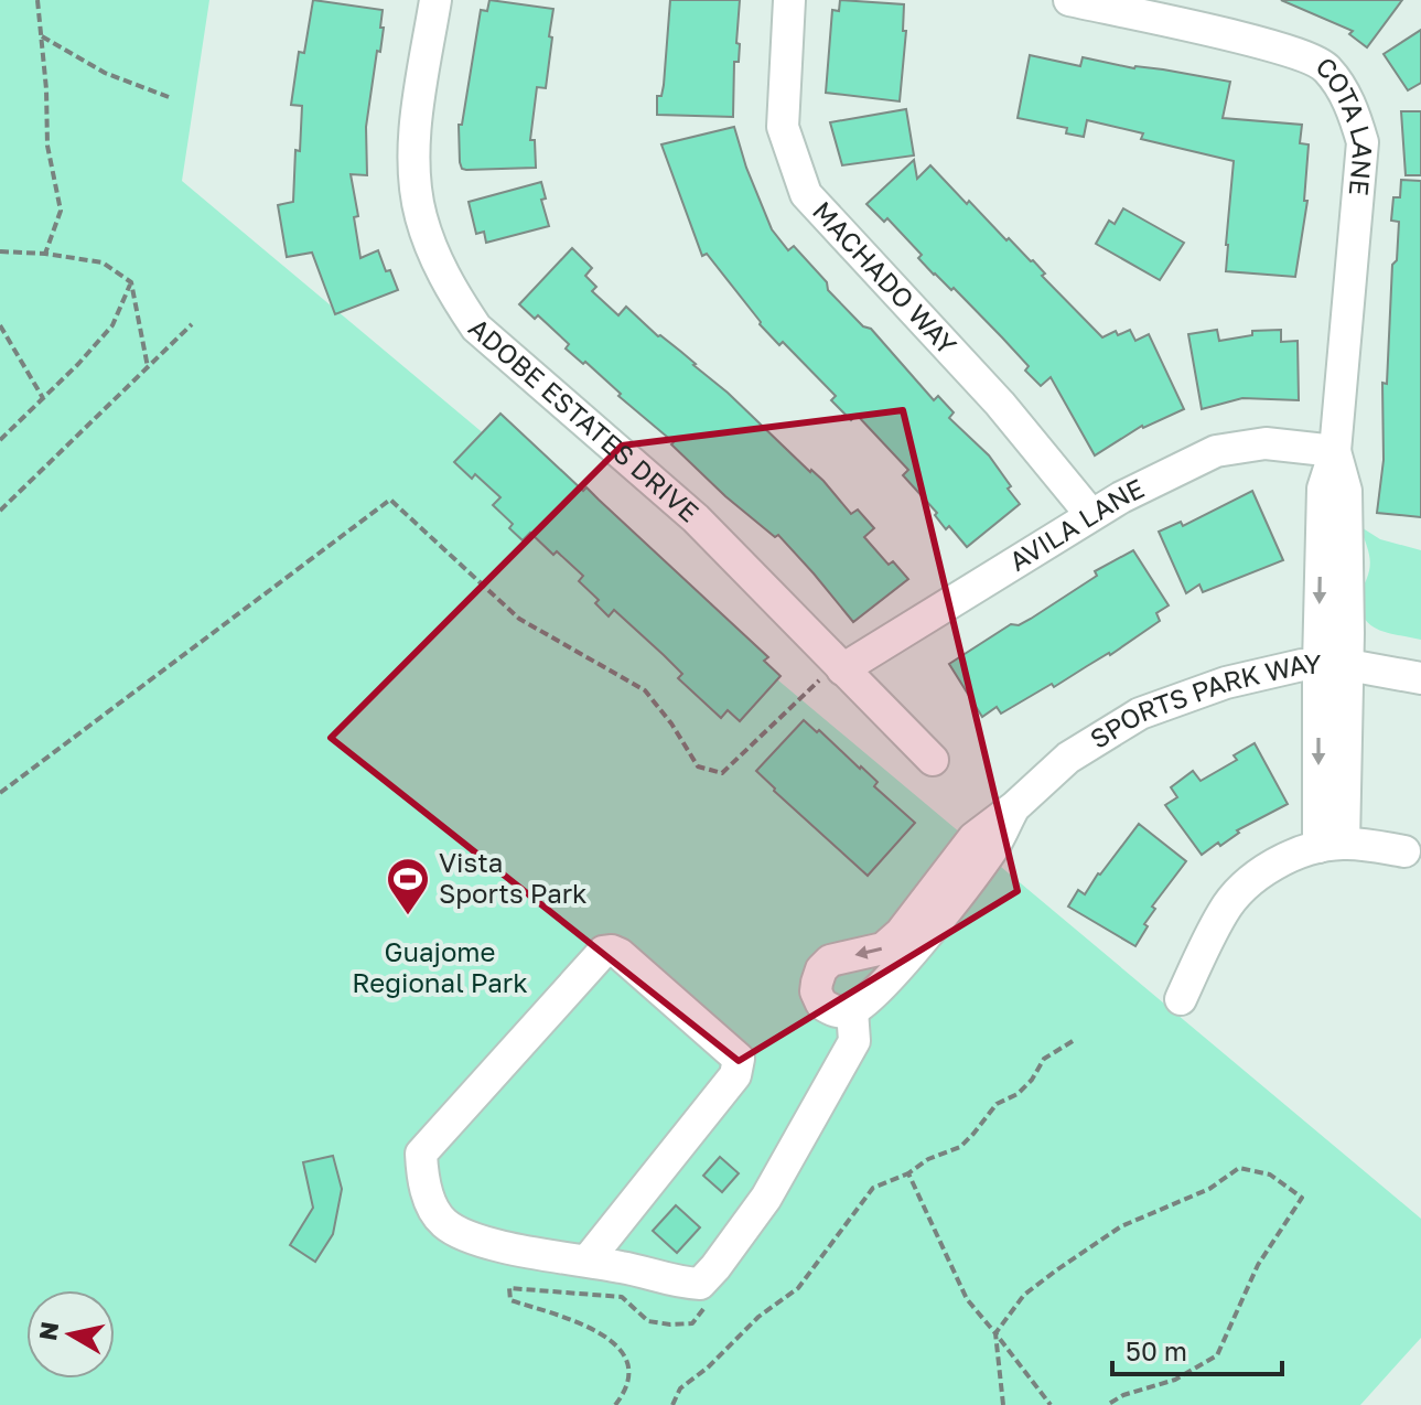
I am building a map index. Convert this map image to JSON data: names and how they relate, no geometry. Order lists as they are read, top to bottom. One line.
{"streets":{"street":["COTA LANE","MACHADO WAY","ADOBE ESTATES DRIVE","AVILA LANE","SPORTS PARK WAY"]},"crossings":[["COTA LANE","AVILA LANE"],["COTA LANE","SPORTS PARK WAY"],["MACHADO WAY","AVILA LANE"],["ADOBE ESTATES DRIVE","AVILA LANE"]],"parks":["Guajome Regional Park"],"places":{"sports":["Vista Sports Park"]},"scale_bar":"50 m","north":"left"}
